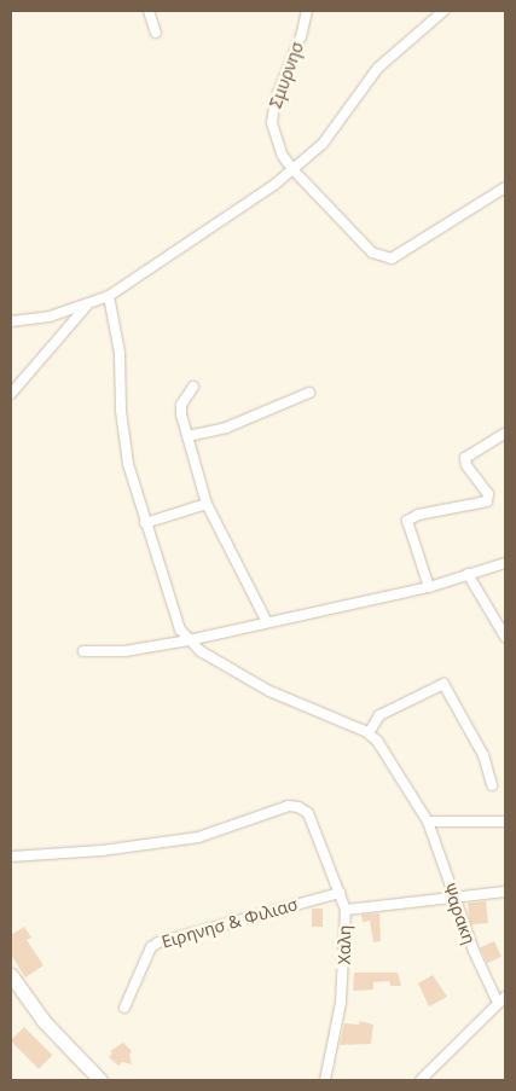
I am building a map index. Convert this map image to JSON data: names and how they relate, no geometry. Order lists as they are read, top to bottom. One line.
{"streets":{"street":["Σμυρνησ","Ψαρακη","Ειρηνησ & Φιλιασ","Χαλη"]},"crossings":[["Ειρηνησ & Φιλιασ","Χαλη"]]}
